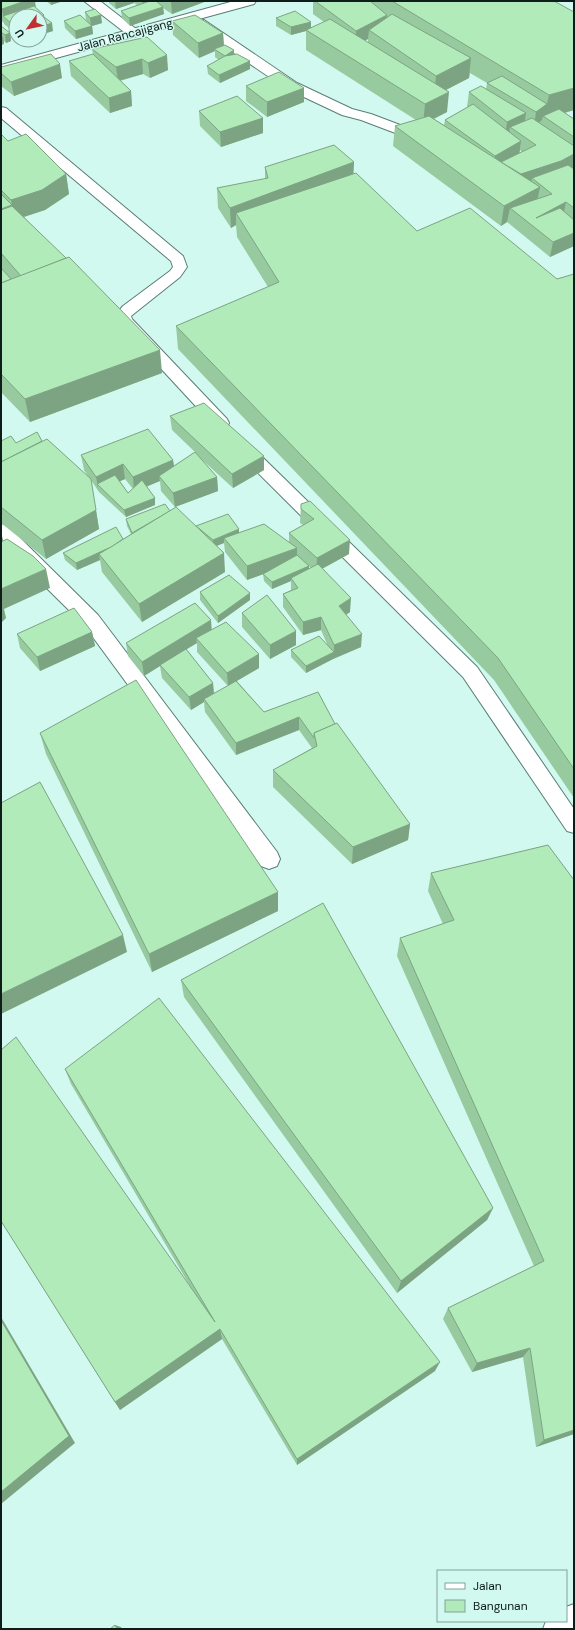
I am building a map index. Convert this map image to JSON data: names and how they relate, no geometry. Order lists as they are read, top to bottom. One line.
{"streets":{"street":["Jalan Rancajigang"]},"legend":["Jalan","Bangunan"],"north":"bottom left"}
